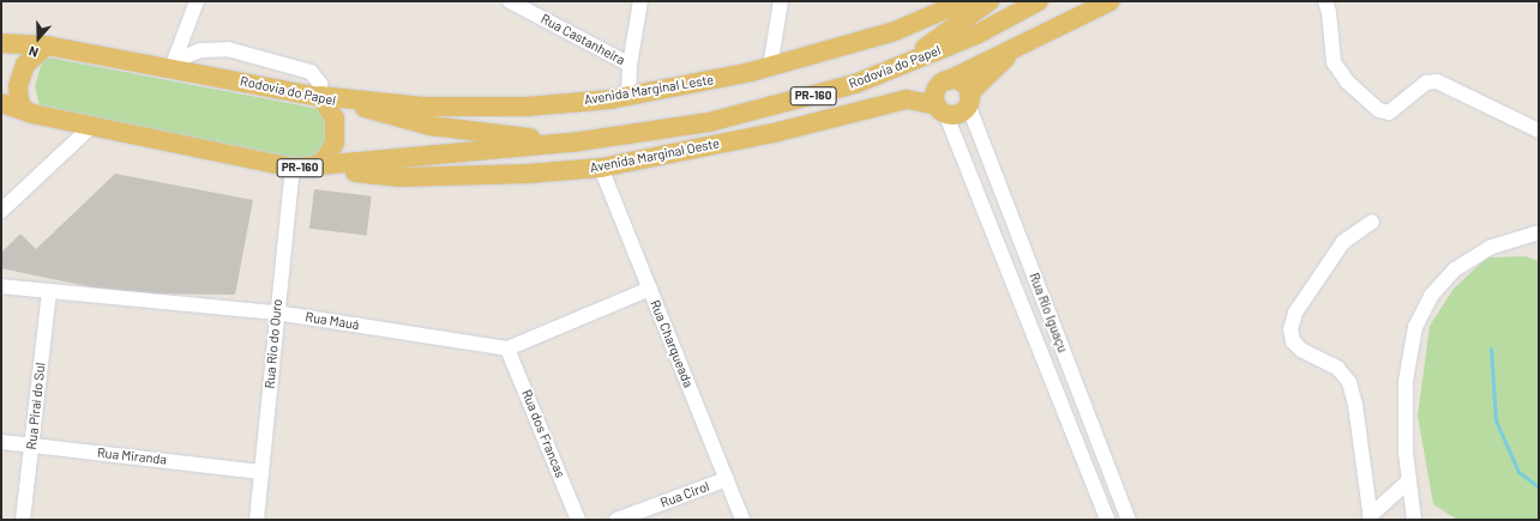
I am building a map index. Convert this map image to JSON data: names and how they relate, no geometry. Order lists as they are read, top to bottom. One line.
{"streets":{"main road":["Rodovia do Papel","Avenida Marginal Leste","PR-160","Avenida Marginal Oeste"],"street":["Rua Castanheira","Rua Rio Iguaçu","Rua Mauá","Rua Rio do Ouro","Rua Charqueada","Rua Piraí do Sul","Rua dos Francas","Rua Miranda","Rua Cirol"]},"crossings":[["Rodovia do Papel","Avenida Marginal Leste"],["Rodovia do Papel","Avenida Marginal Oeste"],["Rodovia do Papel","Rua Rio do Ouro"],["Avenida Marginal Oeste","Rua Rio Iguaçu"],["Avenida Marginal Oeste","Rua Rio do Ouro"],["Avenida Marginal Oeste","Rua Charqueada"],["Rua Mauá","Rua Rio do Ouro"],["Rua Mauá","Rua Piraí do Sul"],["Rua Mauá","Rua dos Francas"],["Rua Rio do Ouro","Rua Miranda"],["Rua Charqueada","Rua Cirol"],["Rua Piraí do Sul","Rua Miranda"]],"north":"bottom"}
